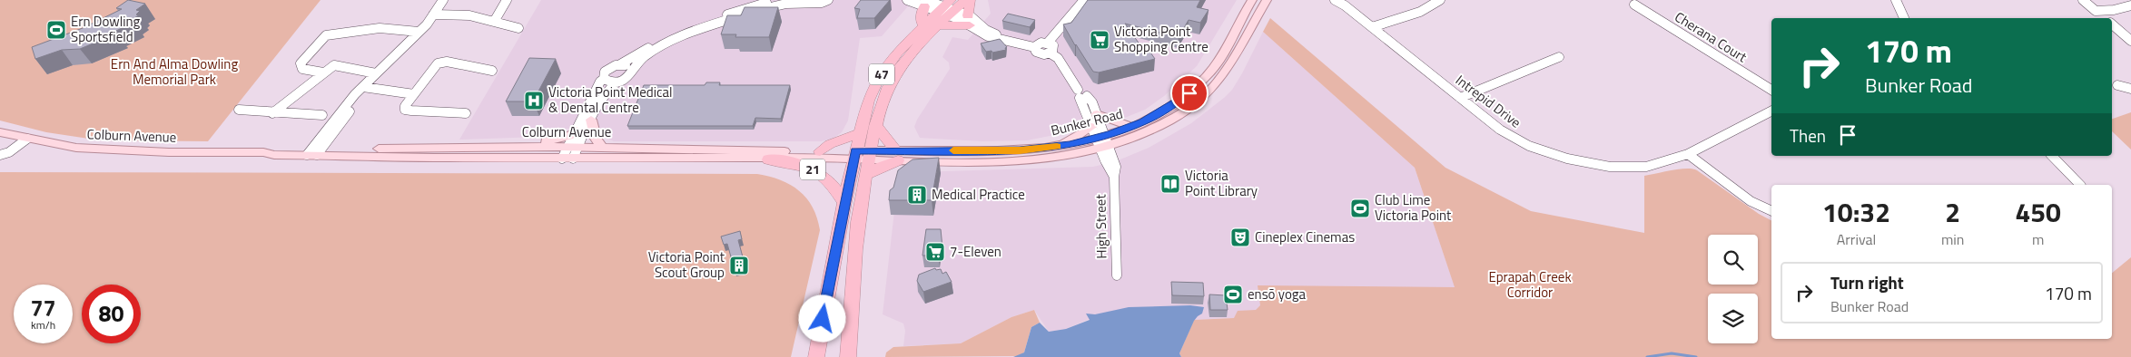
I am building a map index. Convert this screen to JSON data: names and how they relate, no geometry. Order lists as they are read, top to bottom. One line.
{"streets":{"highway":["47","21"],"main road":["Bunker Road","Colburn Avenue"],"street":["Cherana Court","Intrepid Drive","High Street"]},"crossings":[["47","Bunker Road"],["47","Colburn Avenue"],["47","21"],["Bunker Road","Colburn Avenue"],["Bunker Road","High Street"],["Colburn Avenue","21"]],"parks":["Ern And Alma Dowling Memorial Park","Eprapah Creek Corridor"],"places":{"sports":["Ern Dowling Sportsfield","Club Lime Victoria Point","ensō yoga"],"supermarket":["Victoria Point Shopping Centre","7-Eleven"],"hospital":["Victoria Point Medical & Dental Centre"],"library":["Victoria Point Library"],"building":["Medical Practice","Victoria Point Scout Group"],"theatre":["Cineplex Cinemas"]},"page":{"turn":["170 m","Bunker Road"],"then":"Then","eta":["10:32","Arrival","2","min","450","m"],"list":[{"name":"Turn right","note":"Bunker Road","value":"170 m"}],"speed":"77 km/h","limit":"80"}}
